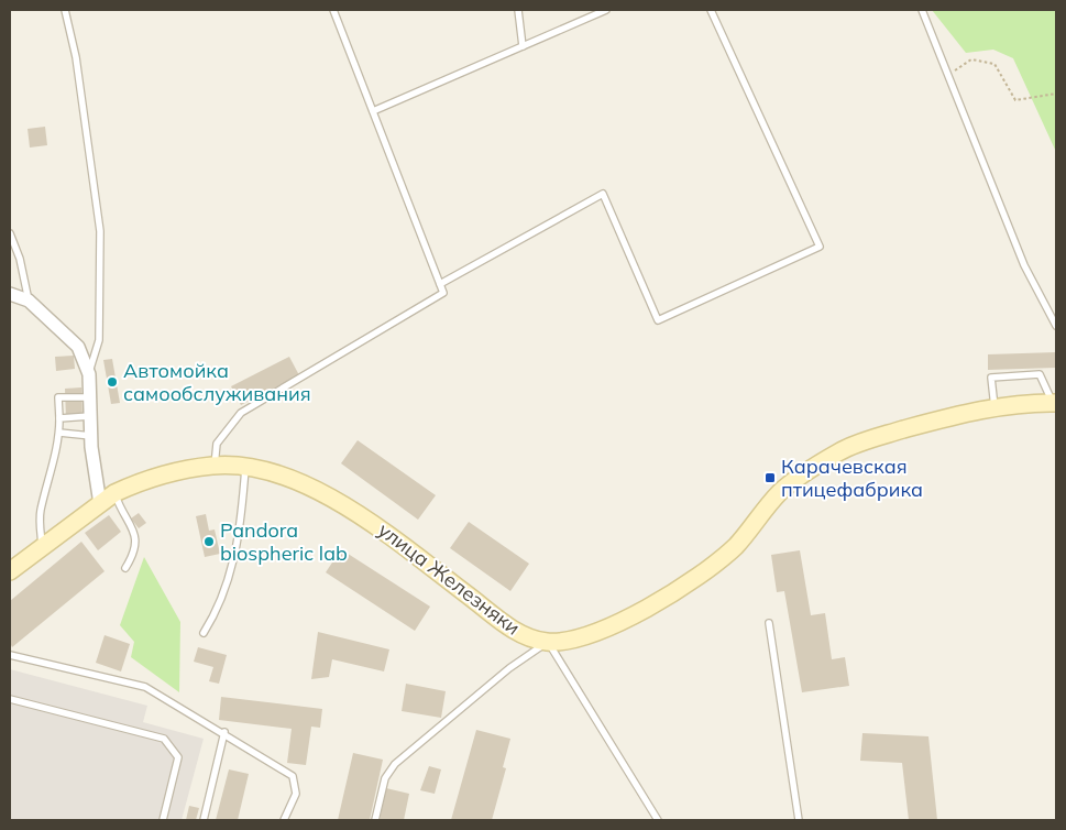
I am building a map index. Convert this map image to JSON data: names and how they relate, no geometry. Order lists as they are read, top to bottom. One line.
{"streets":{"street":["улица Железняки"]},"places":{"other":["Автомойка самообслуживания","Pandora biospheric lab"],"transit":["Карачевская птицефабрика"]}}
